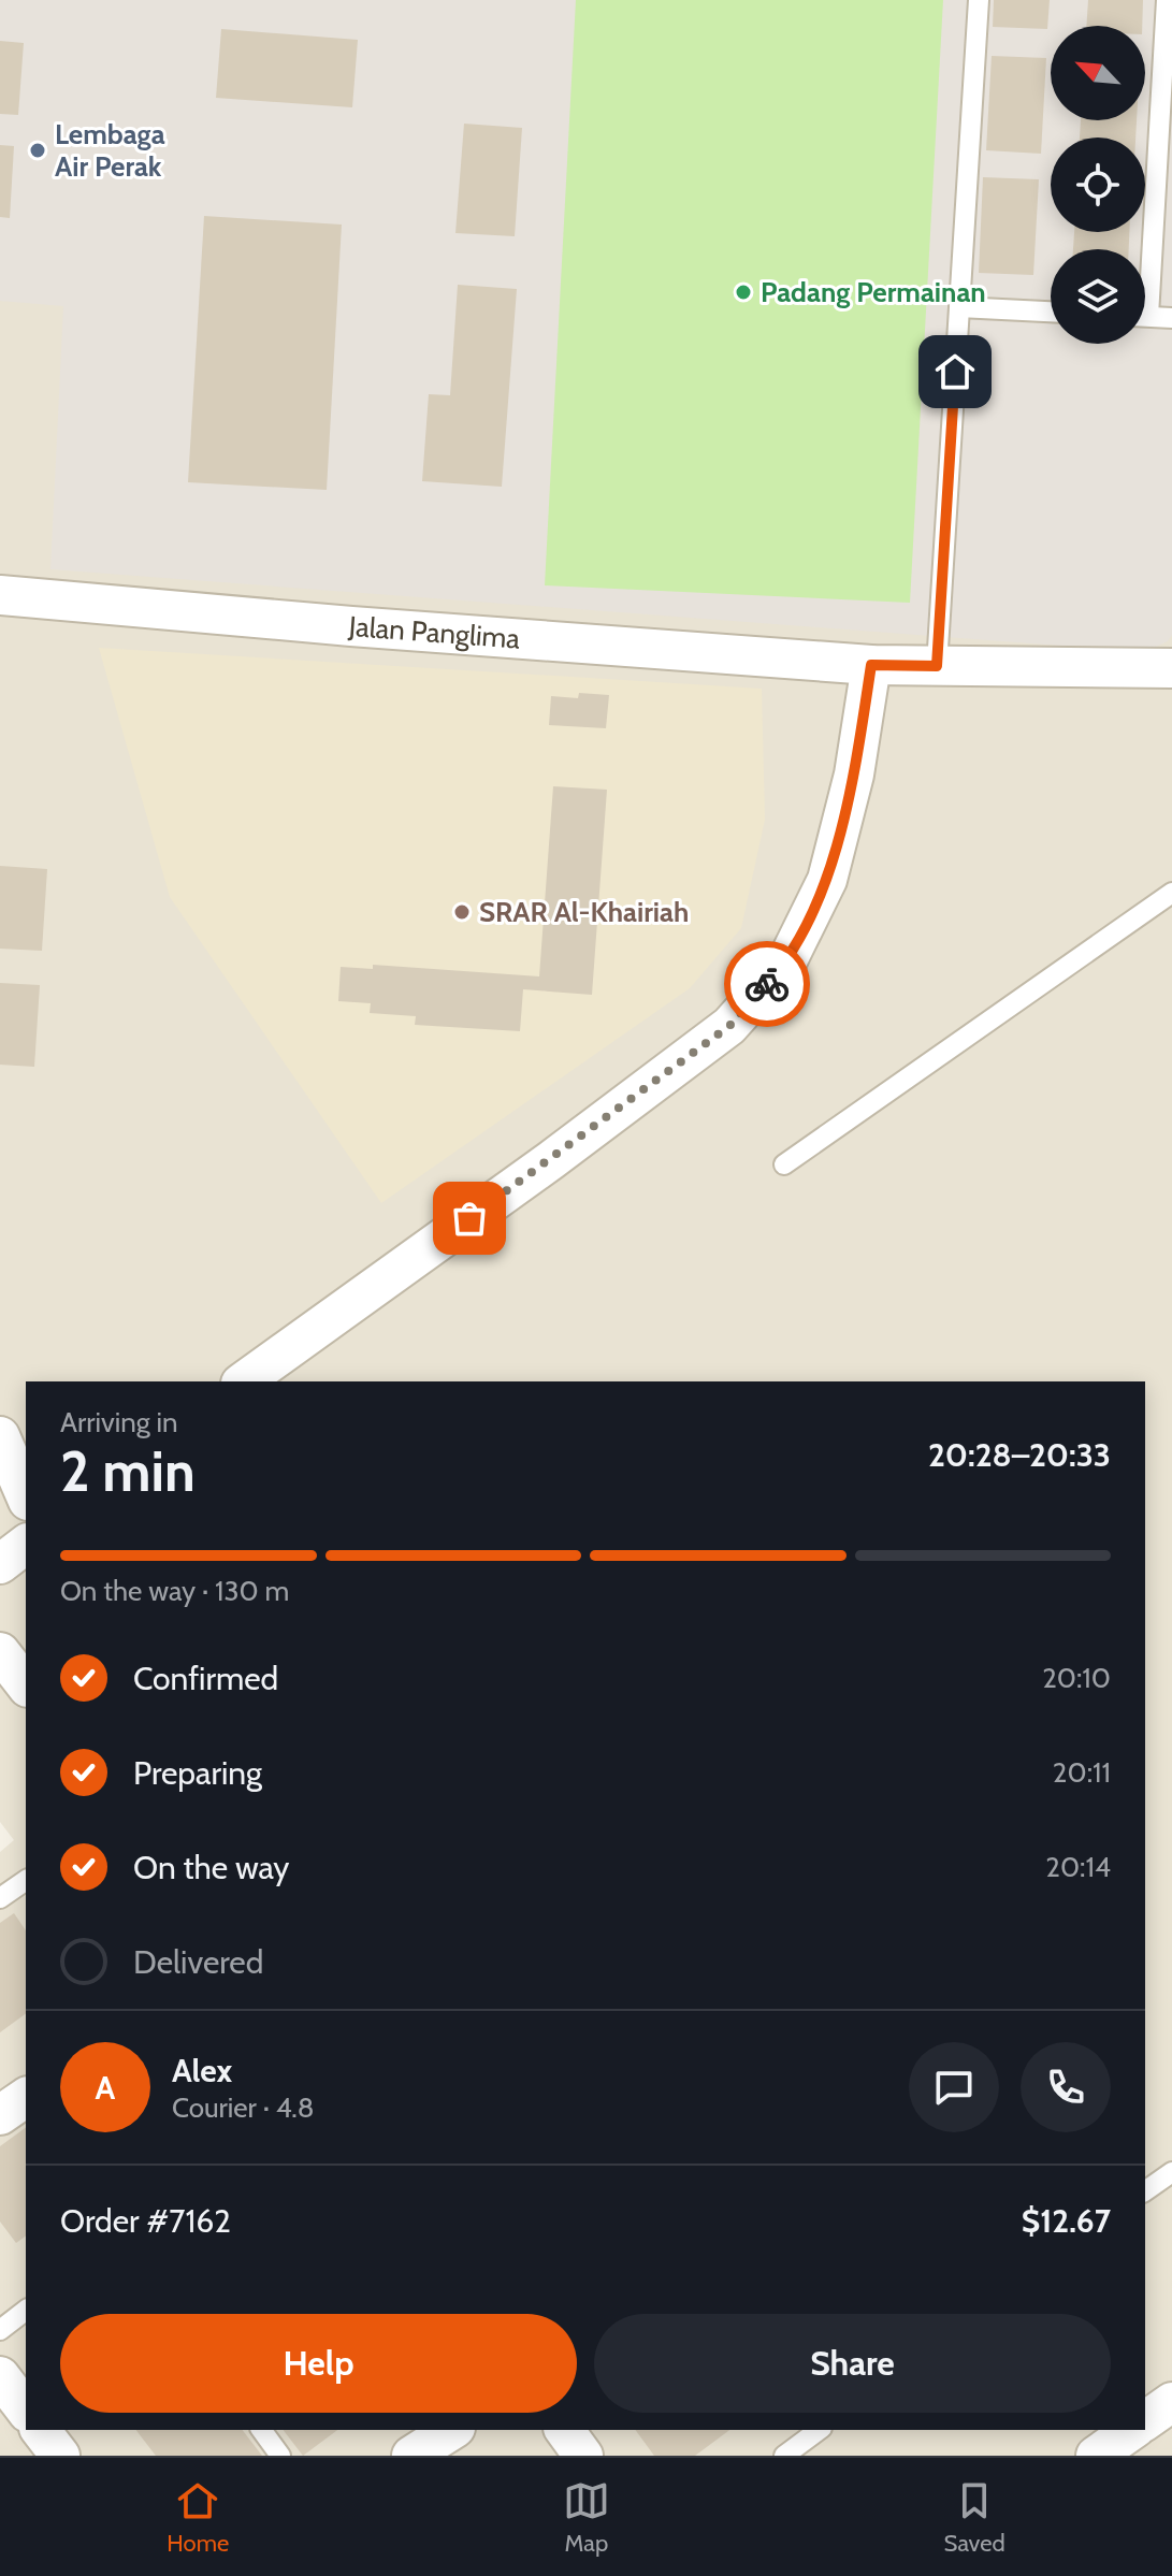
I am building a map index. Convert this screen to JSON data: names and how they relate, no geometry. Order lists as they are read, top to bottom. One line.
{"streets":{"street":["Jalan Panglima"]},"places":["Lembaga Air Perak","Padang Permainan","SRAR Al-Khairiah"],"north":"top left","page":{"heading":["2 min","Arriving in","20:28–20:33"],"panel":["Alex","Courier · 4.8","Order #7162","$12.67"],"bar":"On the way · 130 m","list":[["Confirmed","20:10"],["Preparing","20:11"],["On the way","20:14"],"Delivered"],"round":"A","buttons":["Help","Share"],"tabs":["Home","Map","Saved"]}}
